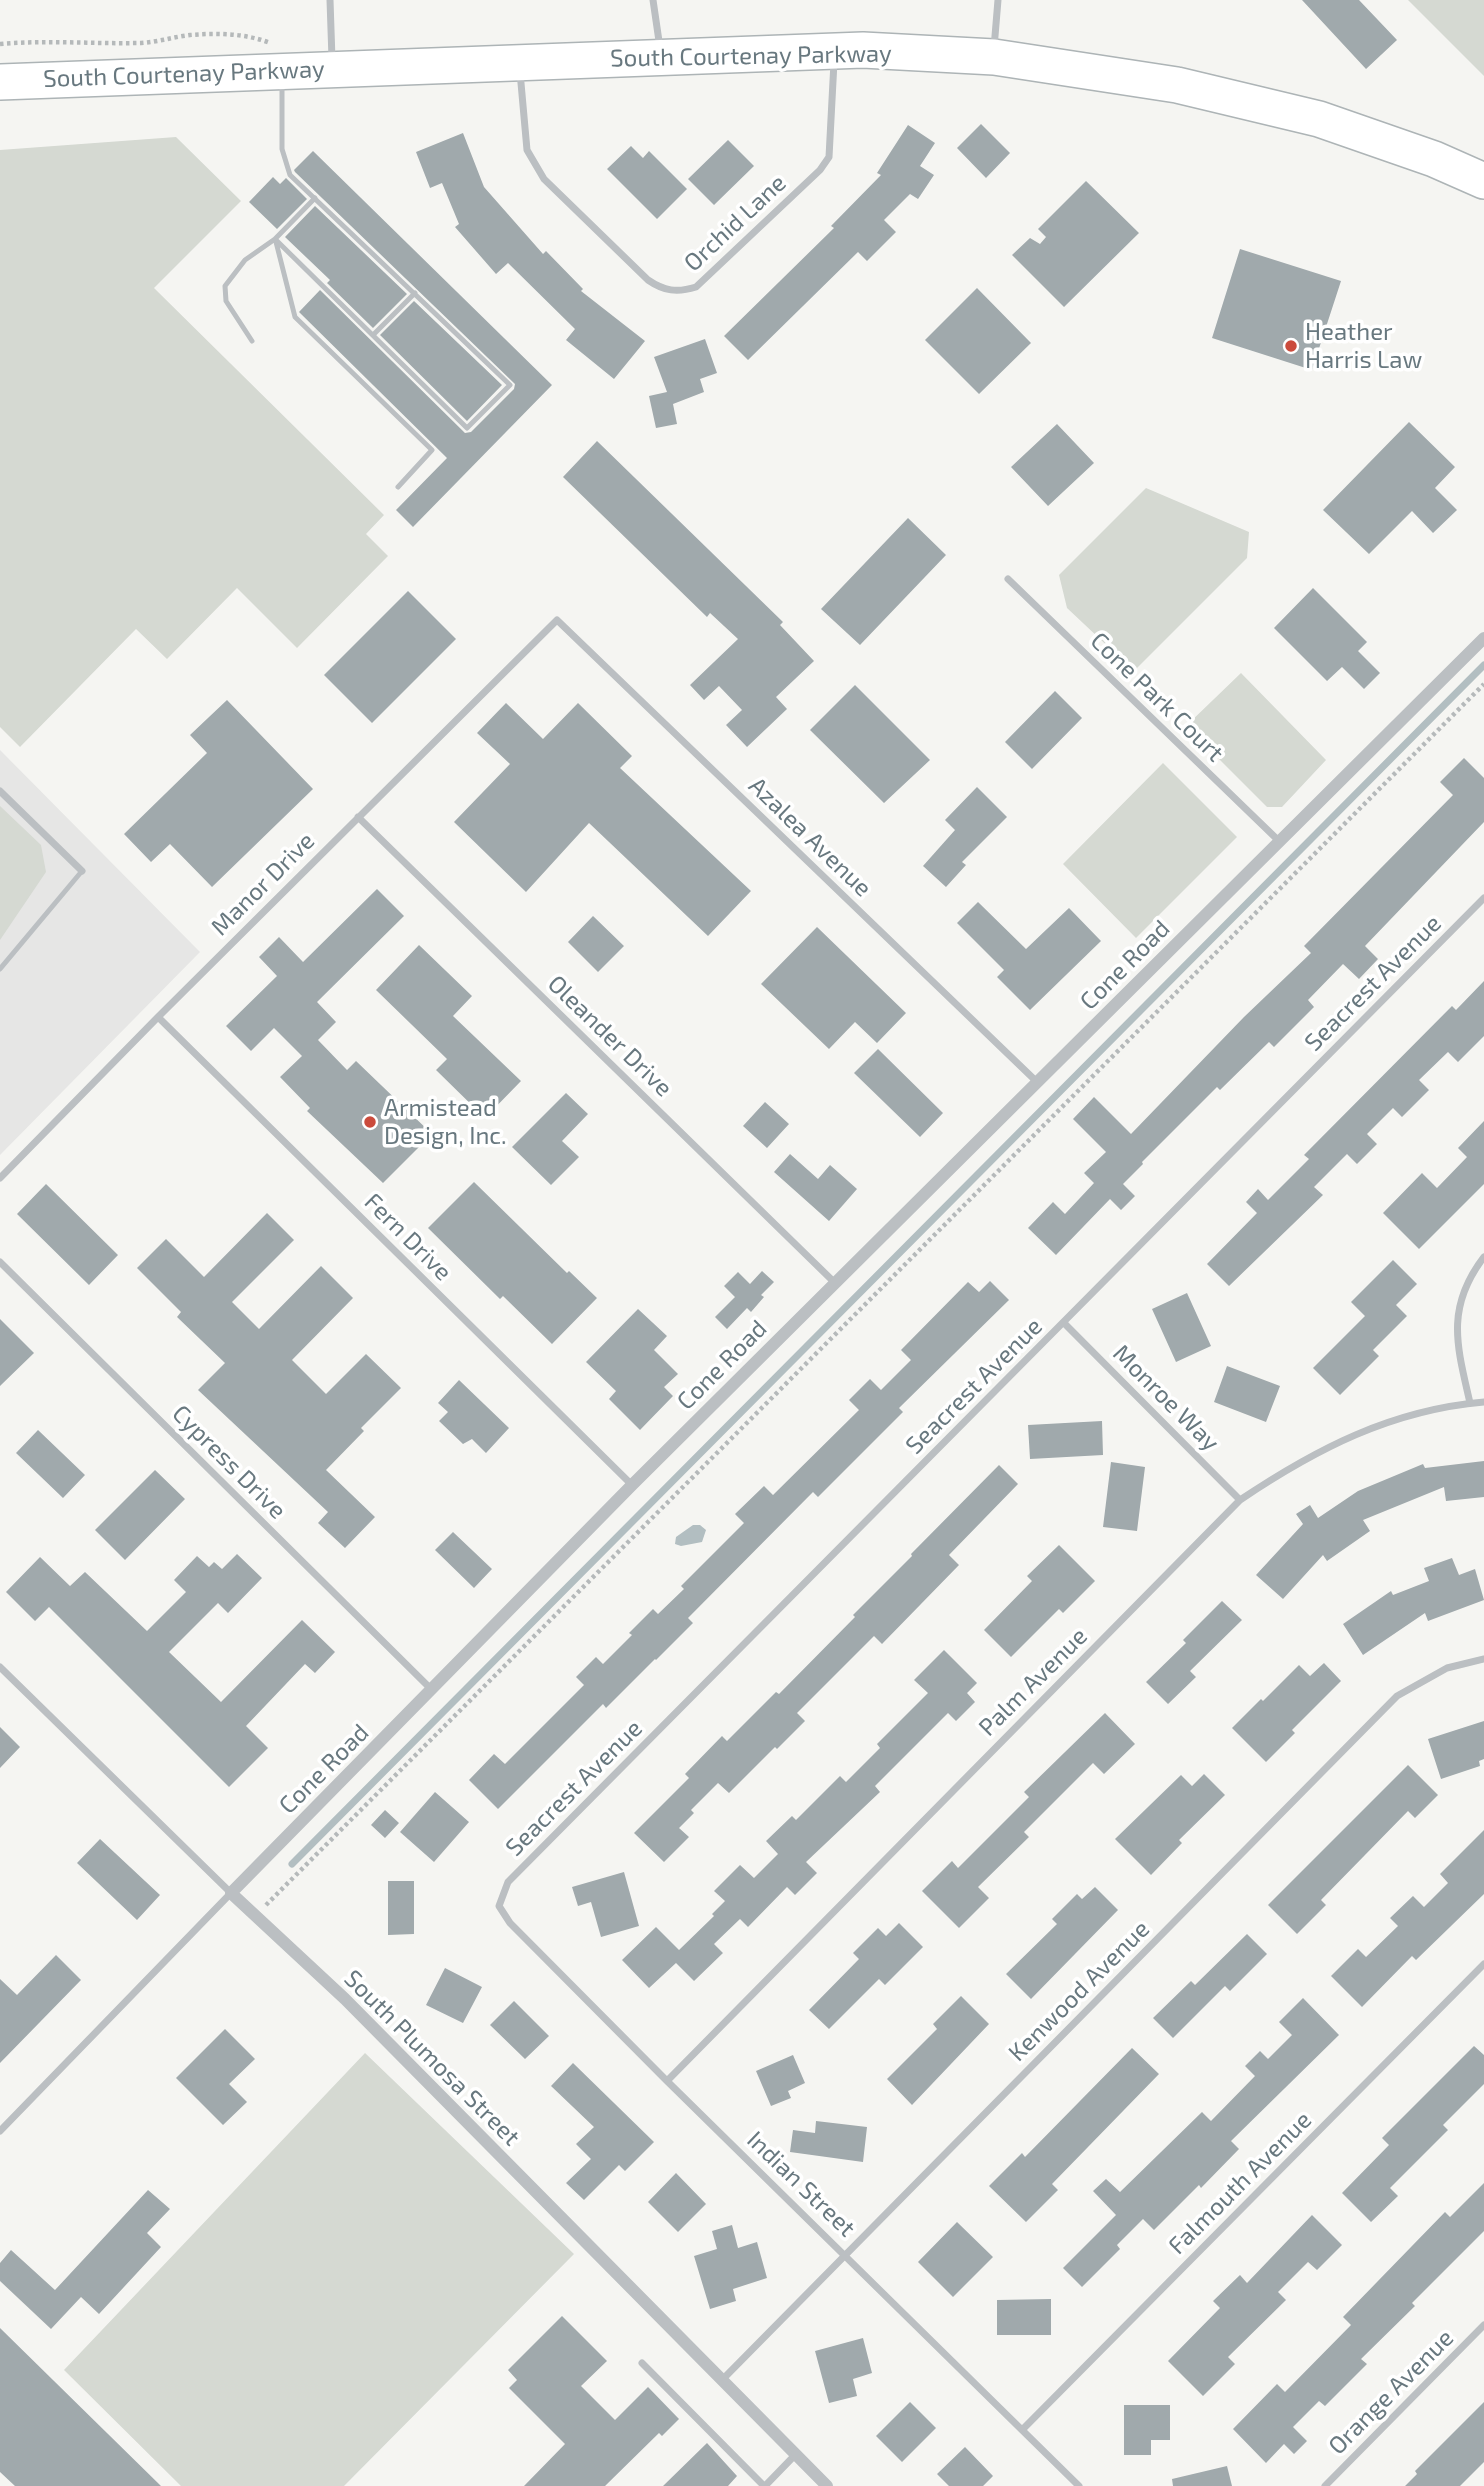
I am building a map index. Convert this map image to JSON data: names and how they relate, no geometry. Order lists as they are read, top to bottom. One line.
{"streets":{"main road":["South Courtenay Parkway"],"street":["Orchid Lane","Cone Park Court","Azalea Avenue","Manor Drive","Cone Road","Seacrest Avenue","Oleander Drive","Fern Drive","Monroe Way","Cypress Drive","Palm Avenue","Kenwood Avenue","South Plumosa Street","Falmouth Avenue","Indian Street","Orange Avenue"]},"crossings":[["South Courtenay Parkway","Orchid Lane"],["Cone Park Court","Cone Road"],["Azalea Avenue","Manor Drive"],["Azalea Avenue","Cone Road"],["Manor Drive","Oleander Drive"],["Manor Drive","Fern Drive"],["Cone Road","Oleander Drive"],["Cone Road","Fern Drive"],["Cone Road","Cypress Drive"],["Cone Road","South Plumosa Street"],["Seacrest Avenue","Monroe Way"],["Seacrest Avenue","Indian Street"],["Monroe Way","Palm Avenue"],["Palm Avenue","Indian Street"],["Kenwood Avenue","South Plumosa Street"],["Kenwood Avenue","Indian Street"],["Falmouth Avenue","Indian Street"]],"places":["Heather Harris Law","Armistead Design, Inc."]}
